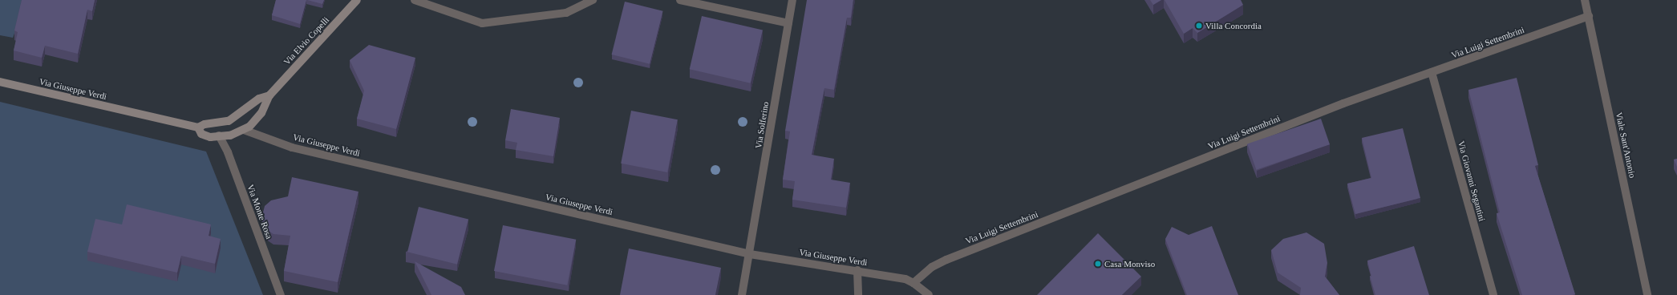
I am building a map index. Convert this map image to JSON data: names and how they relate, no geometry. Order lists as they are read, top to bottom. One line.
{"streets":{"main road":["Via Elvio Copelli","Via Giuseppe Verdi"],"street":["Via Luigi Settembrini","Via Solferino","Viale Sant'Antonio","Via Giovanni Segantini","Via Monte Rosa"]},"crossings":[["Via Elvio Copelli","Via Giuseppe Verdi"],["Via Elvio Copelli","Via Monte Rosa"],["Via Luigi Settembrini","Via Giuseppe Verdi"],["Via Luigi Settembrini","Viale Sant'Antonio"],["Via Luigi Settembrini","Via Giovanni Segantini"],["Via Giuseppe Verdi","Via Solferino"]],"places":["Villa Concordia","Casa Monviso"]}
